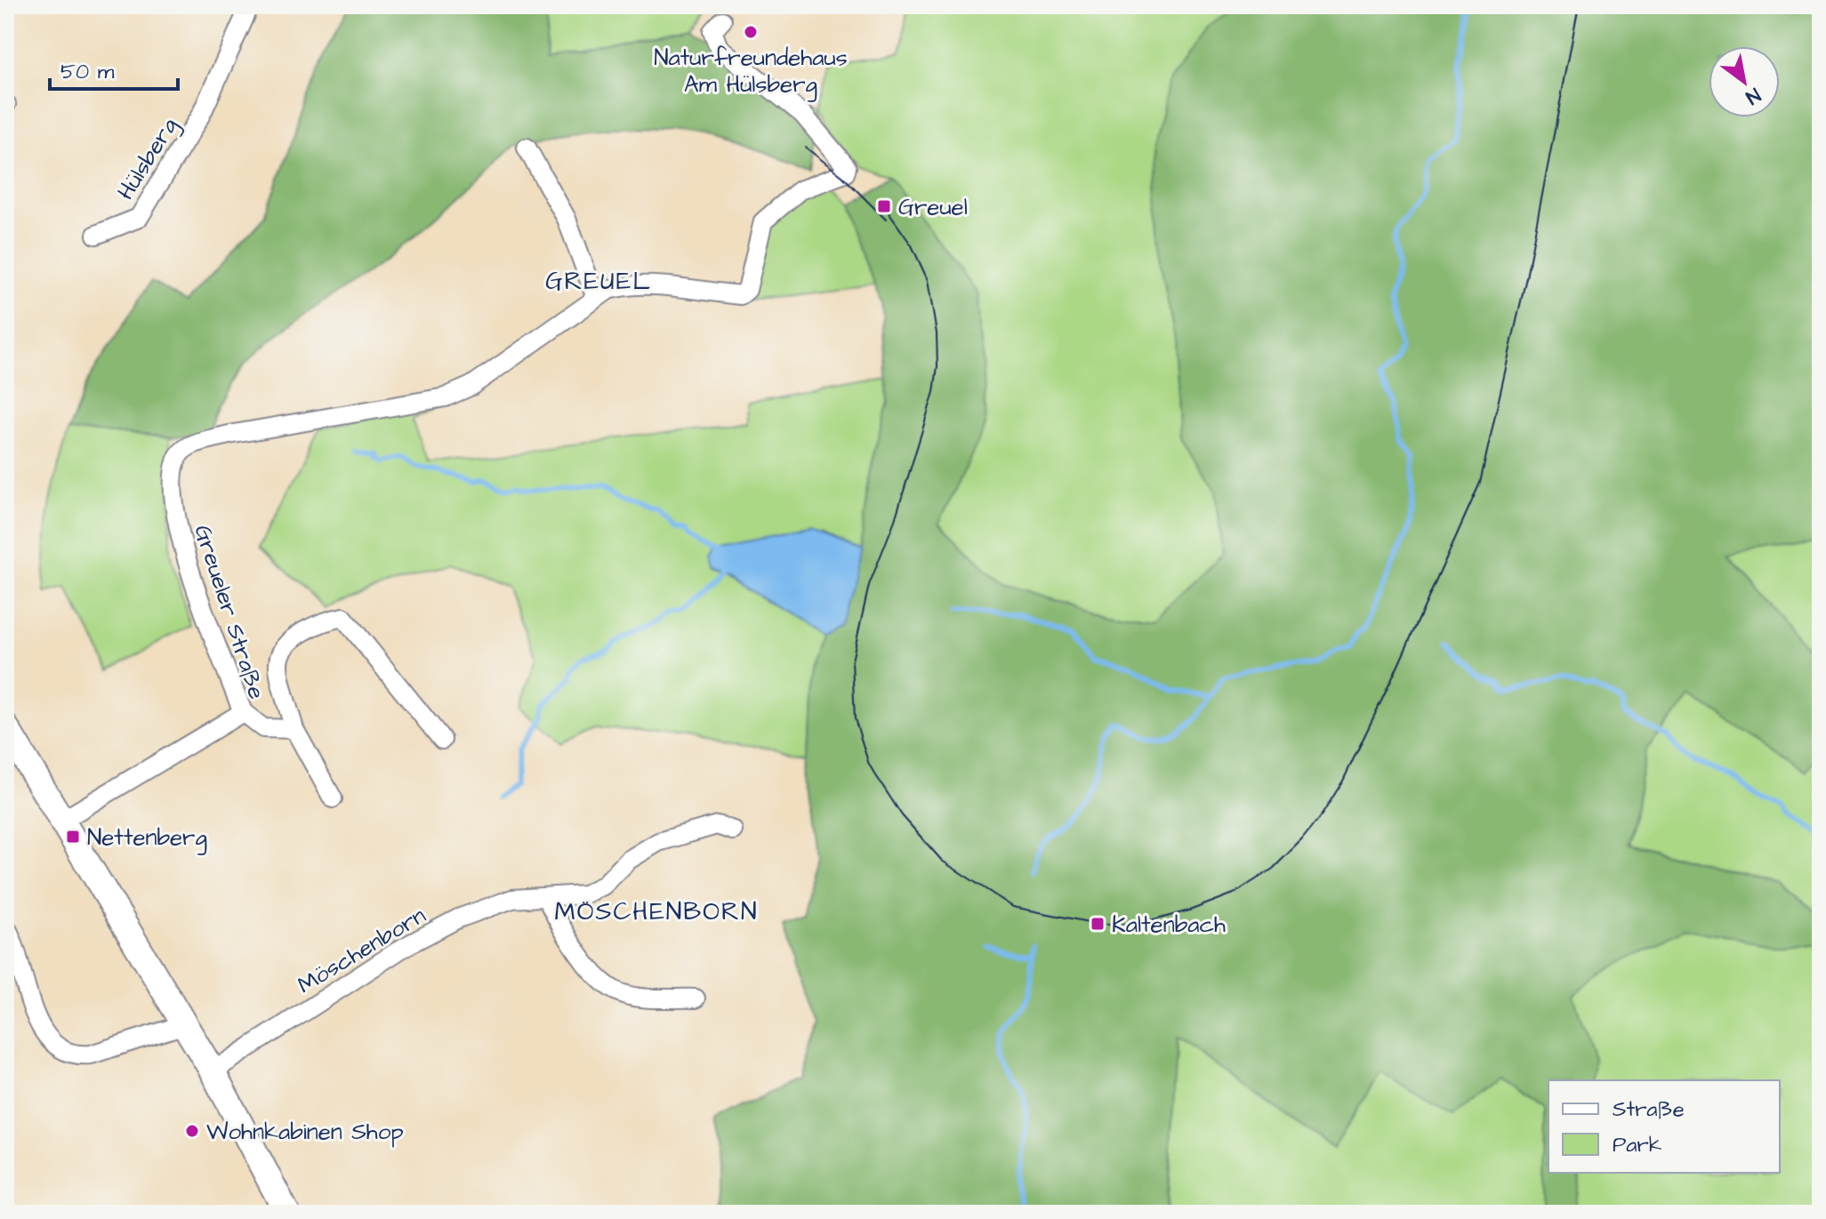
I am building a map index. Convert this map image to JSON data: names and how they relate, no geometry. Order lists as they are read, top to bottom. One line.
{"streets":{"street":["Hülsberg","Greueler Straße","Möschenborn"]},"districts":["GREUEL","MÖSCHENBORN"],"places":{"other":["Naturfreundehaus Am Hülsberg","Wohnkabinen Shop"],"transit":["Greuel","Nettenberg","Kaltenbach"]},"legend":["Straße","Park"],"scale_bar":"50 m","north":"bottom right"}
